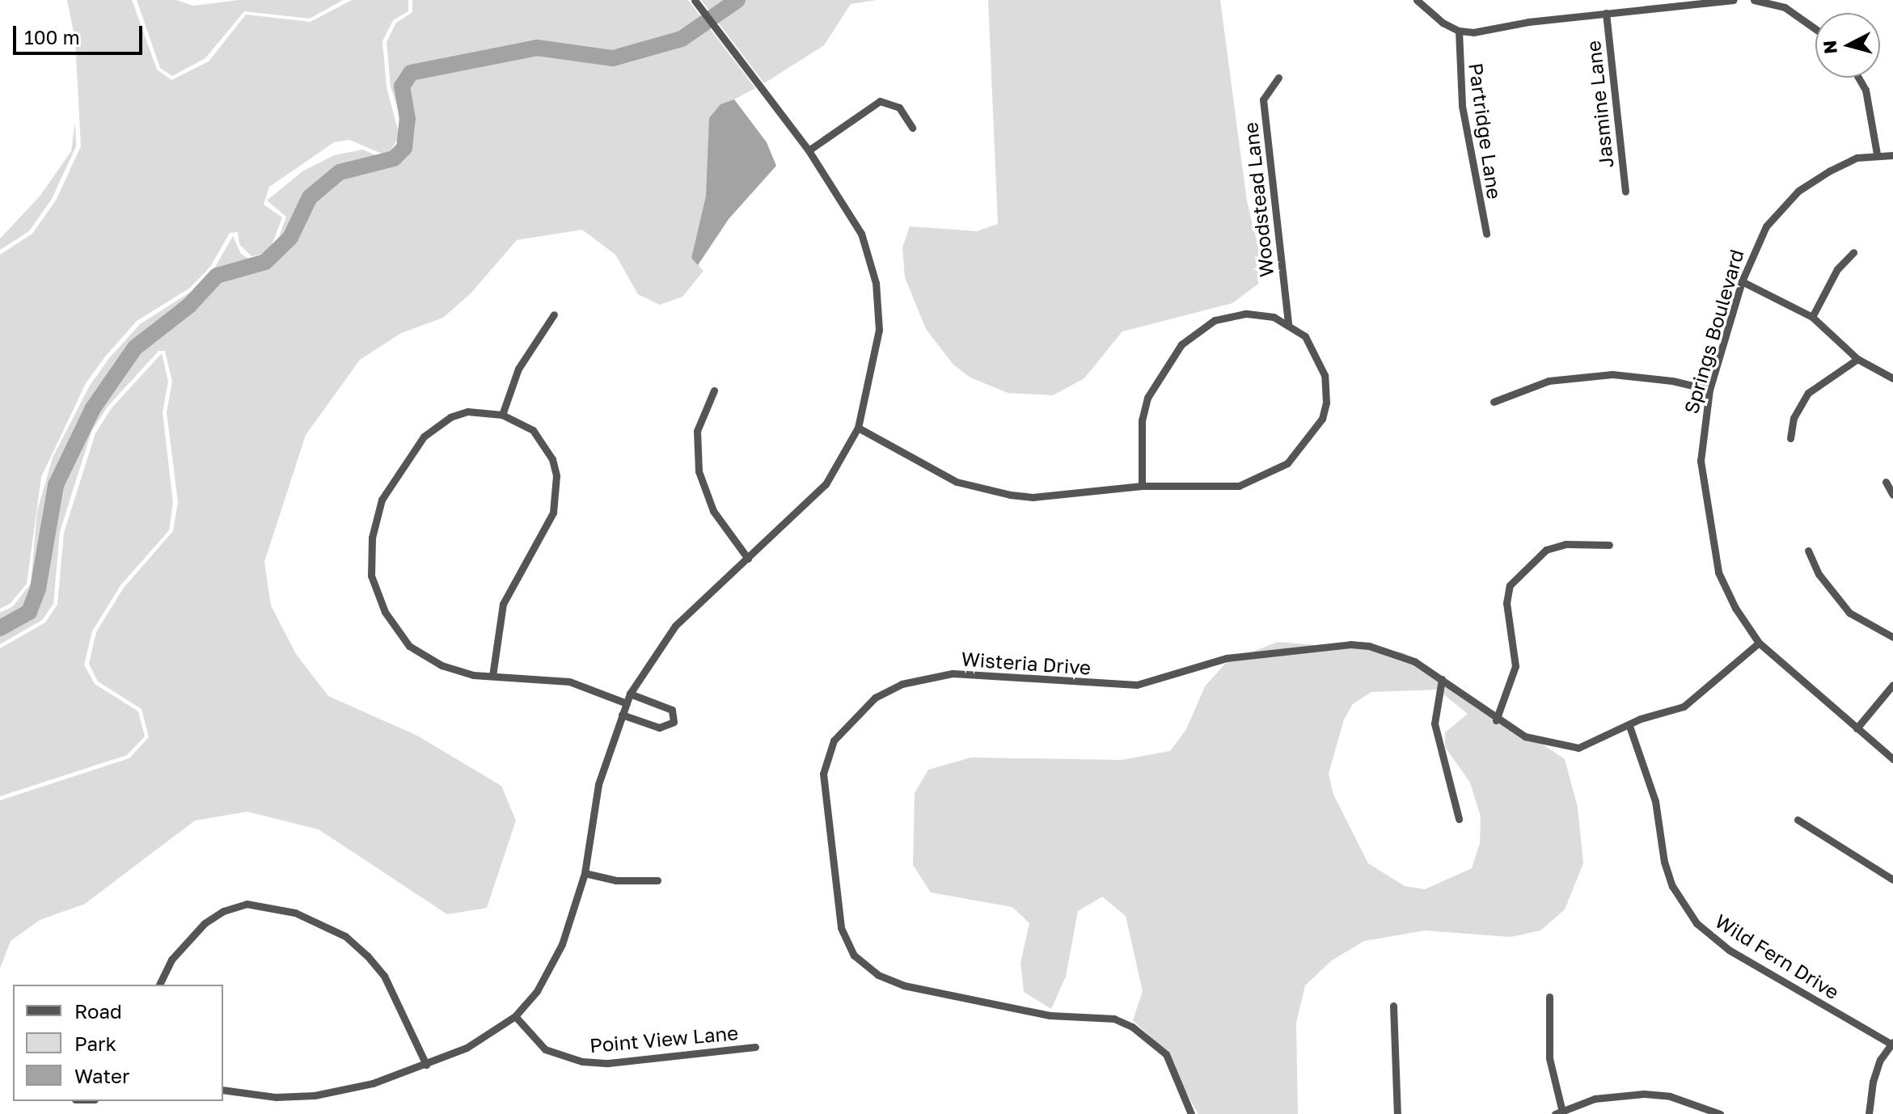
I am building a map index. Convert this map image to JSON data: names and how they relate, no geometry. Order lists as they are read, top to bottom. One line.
{"streets":{"street":["Jasmine Lane","Partridge Lane","Woodstead Lane","Springs Boulevard","Wisteria Drive","Wild Fern Drive","Point View Lane"]},"crossings":[["Springs Boulevard","Wisteria Drive"],["Wisteria Drive","Wild Fern Drive"]],"legend":["Road","Park","Water"],"scale_bar":"100 m","north":"left"}
